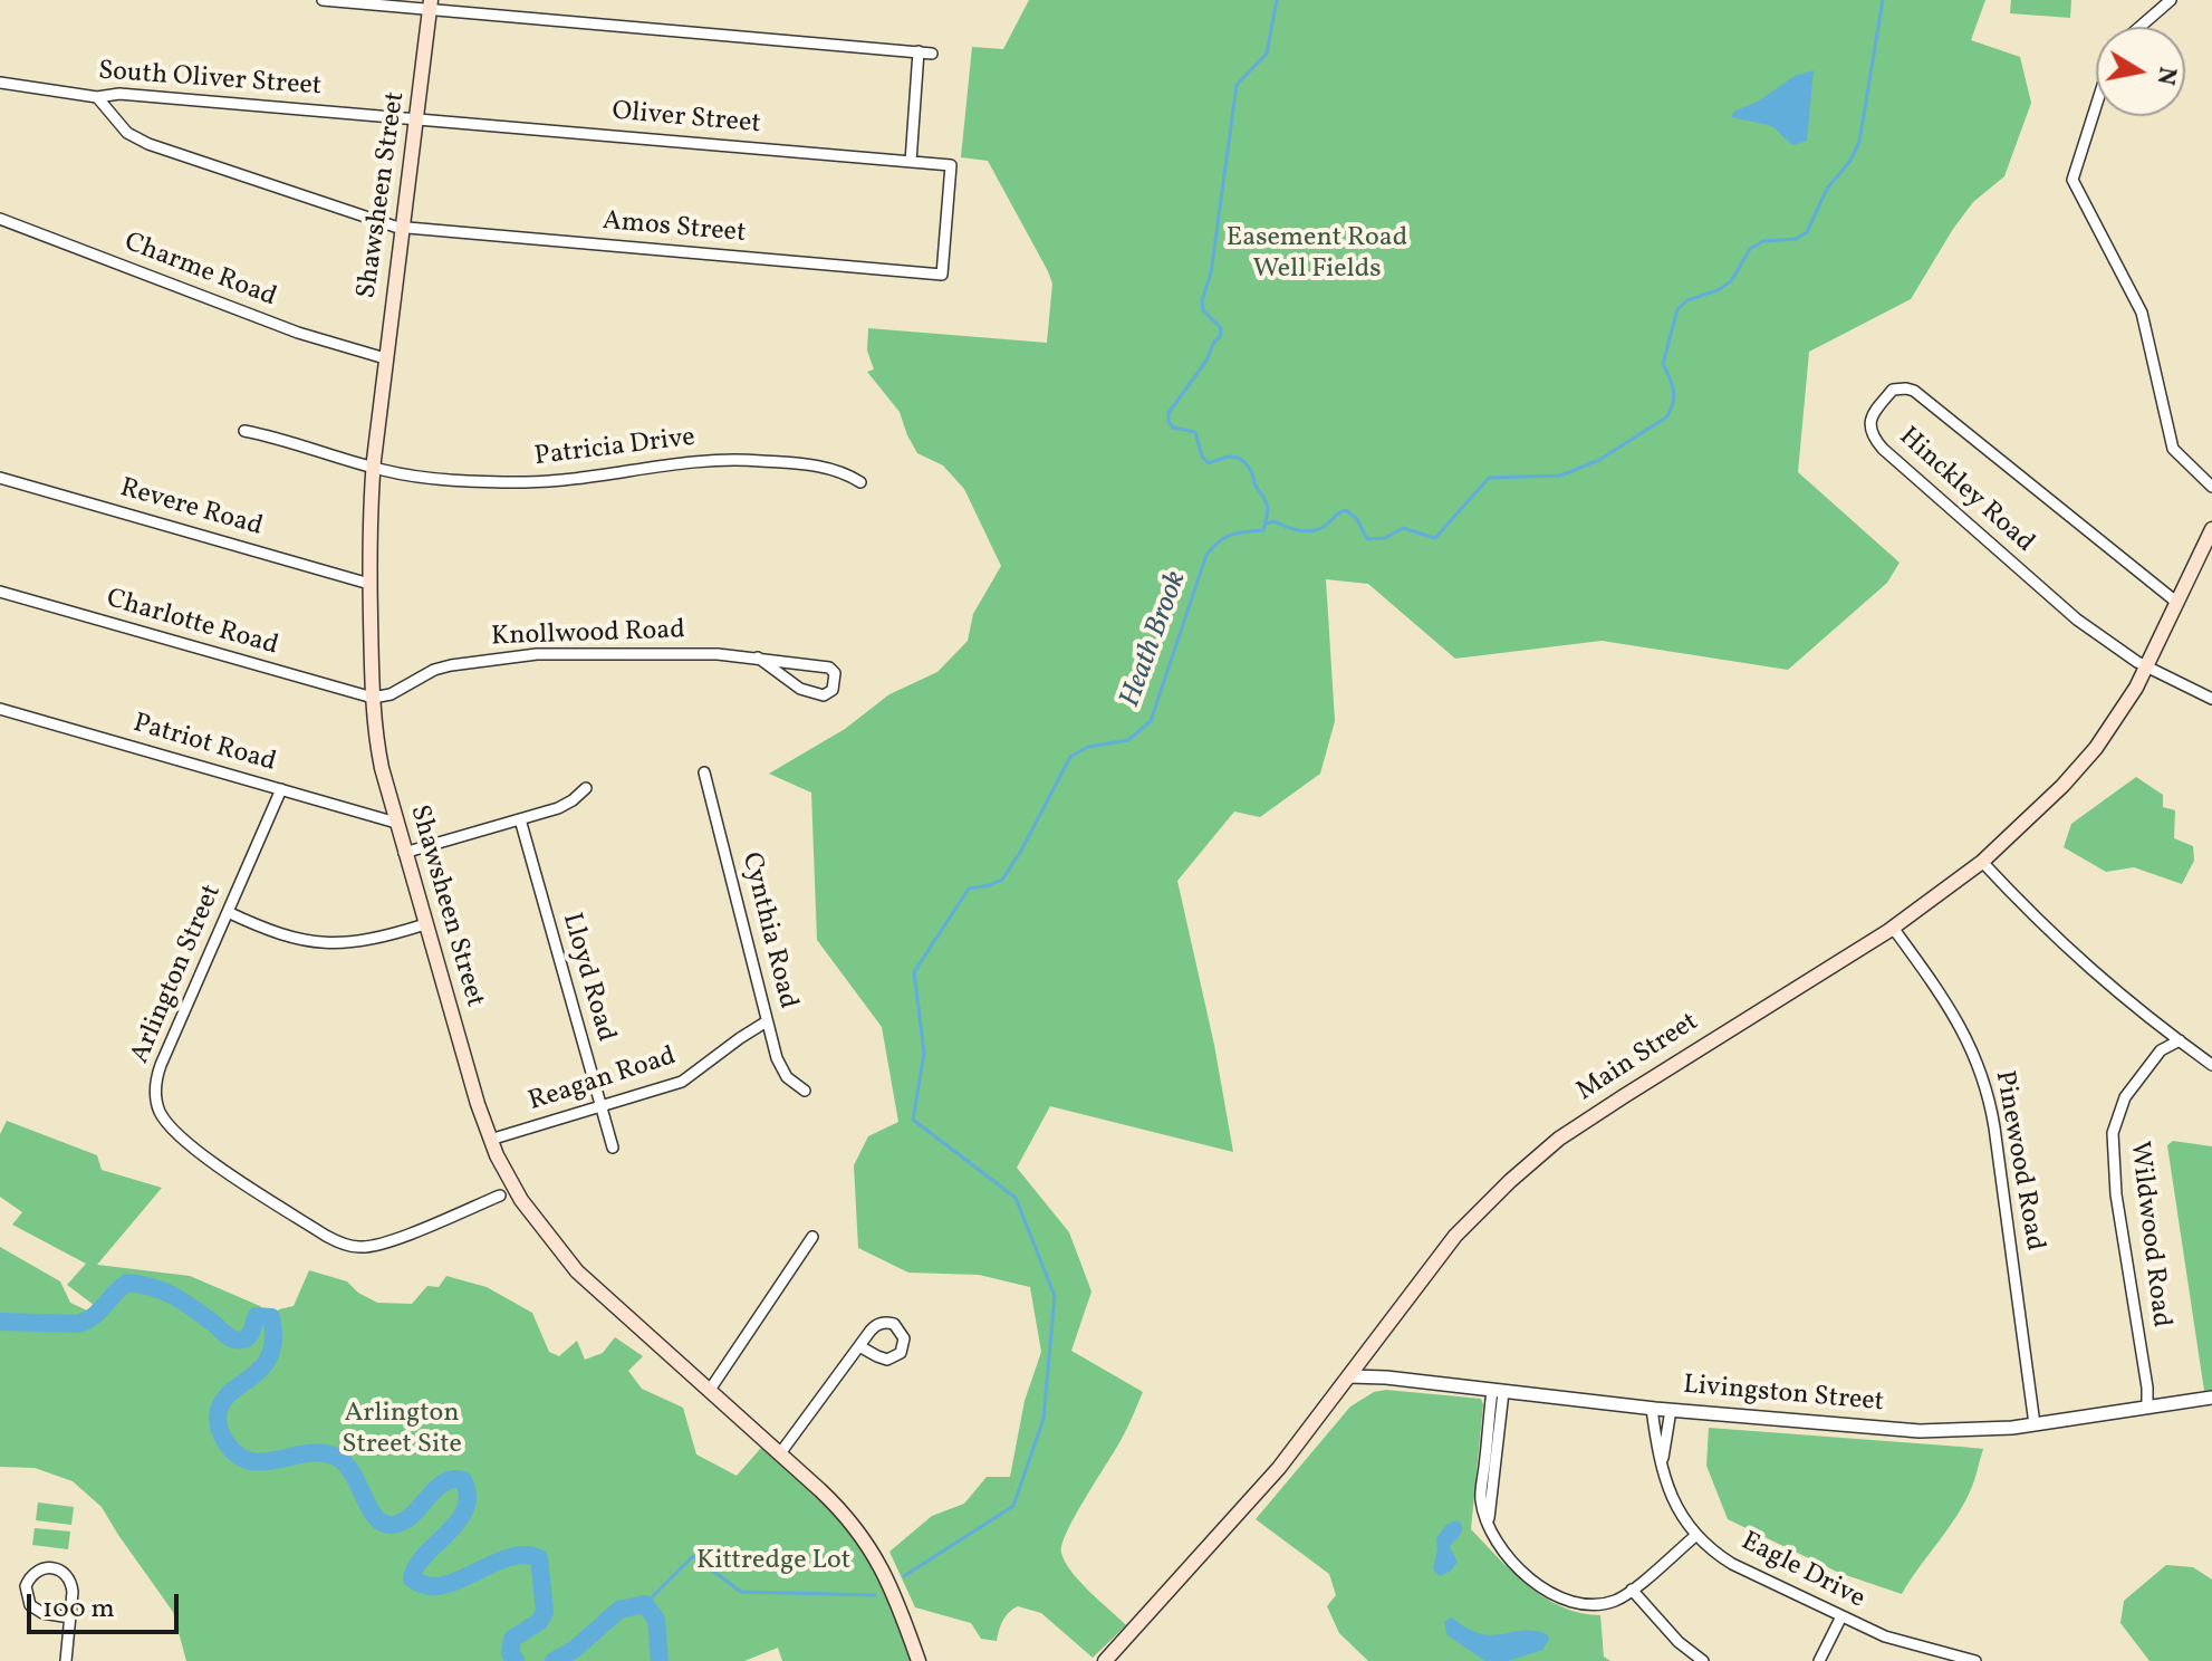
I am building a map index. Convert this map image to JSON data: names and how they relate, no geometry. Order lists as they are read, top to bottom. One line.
{"streets":{"main road":["Shawsheen Street","Main Street"],"street":["South Oliver Street","Oliver Street","Amos Street","Charme Road","Patricia Drive","Hinckley Road","Revere Road","Charlotte Road","Knollwood Road","Patriot Road","Cynthia Road","Arlington Street","Lloyd Road","Reagan Road","Pinewood Road","Wildwood Road","Livingston Street","Eagle Drive"]},"crossings":[["South Oliver Street","Oliver Street"],["South Oliver Street","Shawsheen Street"],["South Oliver Street","Amos Street"],["Oliver Street","Shawsheen Street"],["Oliver Street","Amos Street"],["Shawsheen Street","Amos Street"],["Shawsheen Street","Charme Road"],["Shawsheen Street","Patricia Drive"],["Shawsheen Street","Revere Road"],["Shawsheen Street","Charlotte Road"],["Shawsheen Street","Knollwood Road"],["Shawsheen Street","Patriot Road"],["Shawsheen Street","Reagan Road"],["Hinckley Road","Main Street"],["Charlotte Road","Knollwood Road"],["Patriot Road","Arlington Street"],["Cynthia Road","Reagan Road"],["Lloyd Road","Reagan Road"],["Main Street","Pinewood Road"],["Main Street","Livingston Street"],["Pinewood Road","Livingston Street"],["Wildwood Road","Livingston Street"],["Livingston Street","Eagle Drive"]],"water":["Heath Brook"],"parks":["Easement Road Well Fields","Arlington Street Site","Kittredge Lot"],"scale_bar":"100 m","north":"right"}
